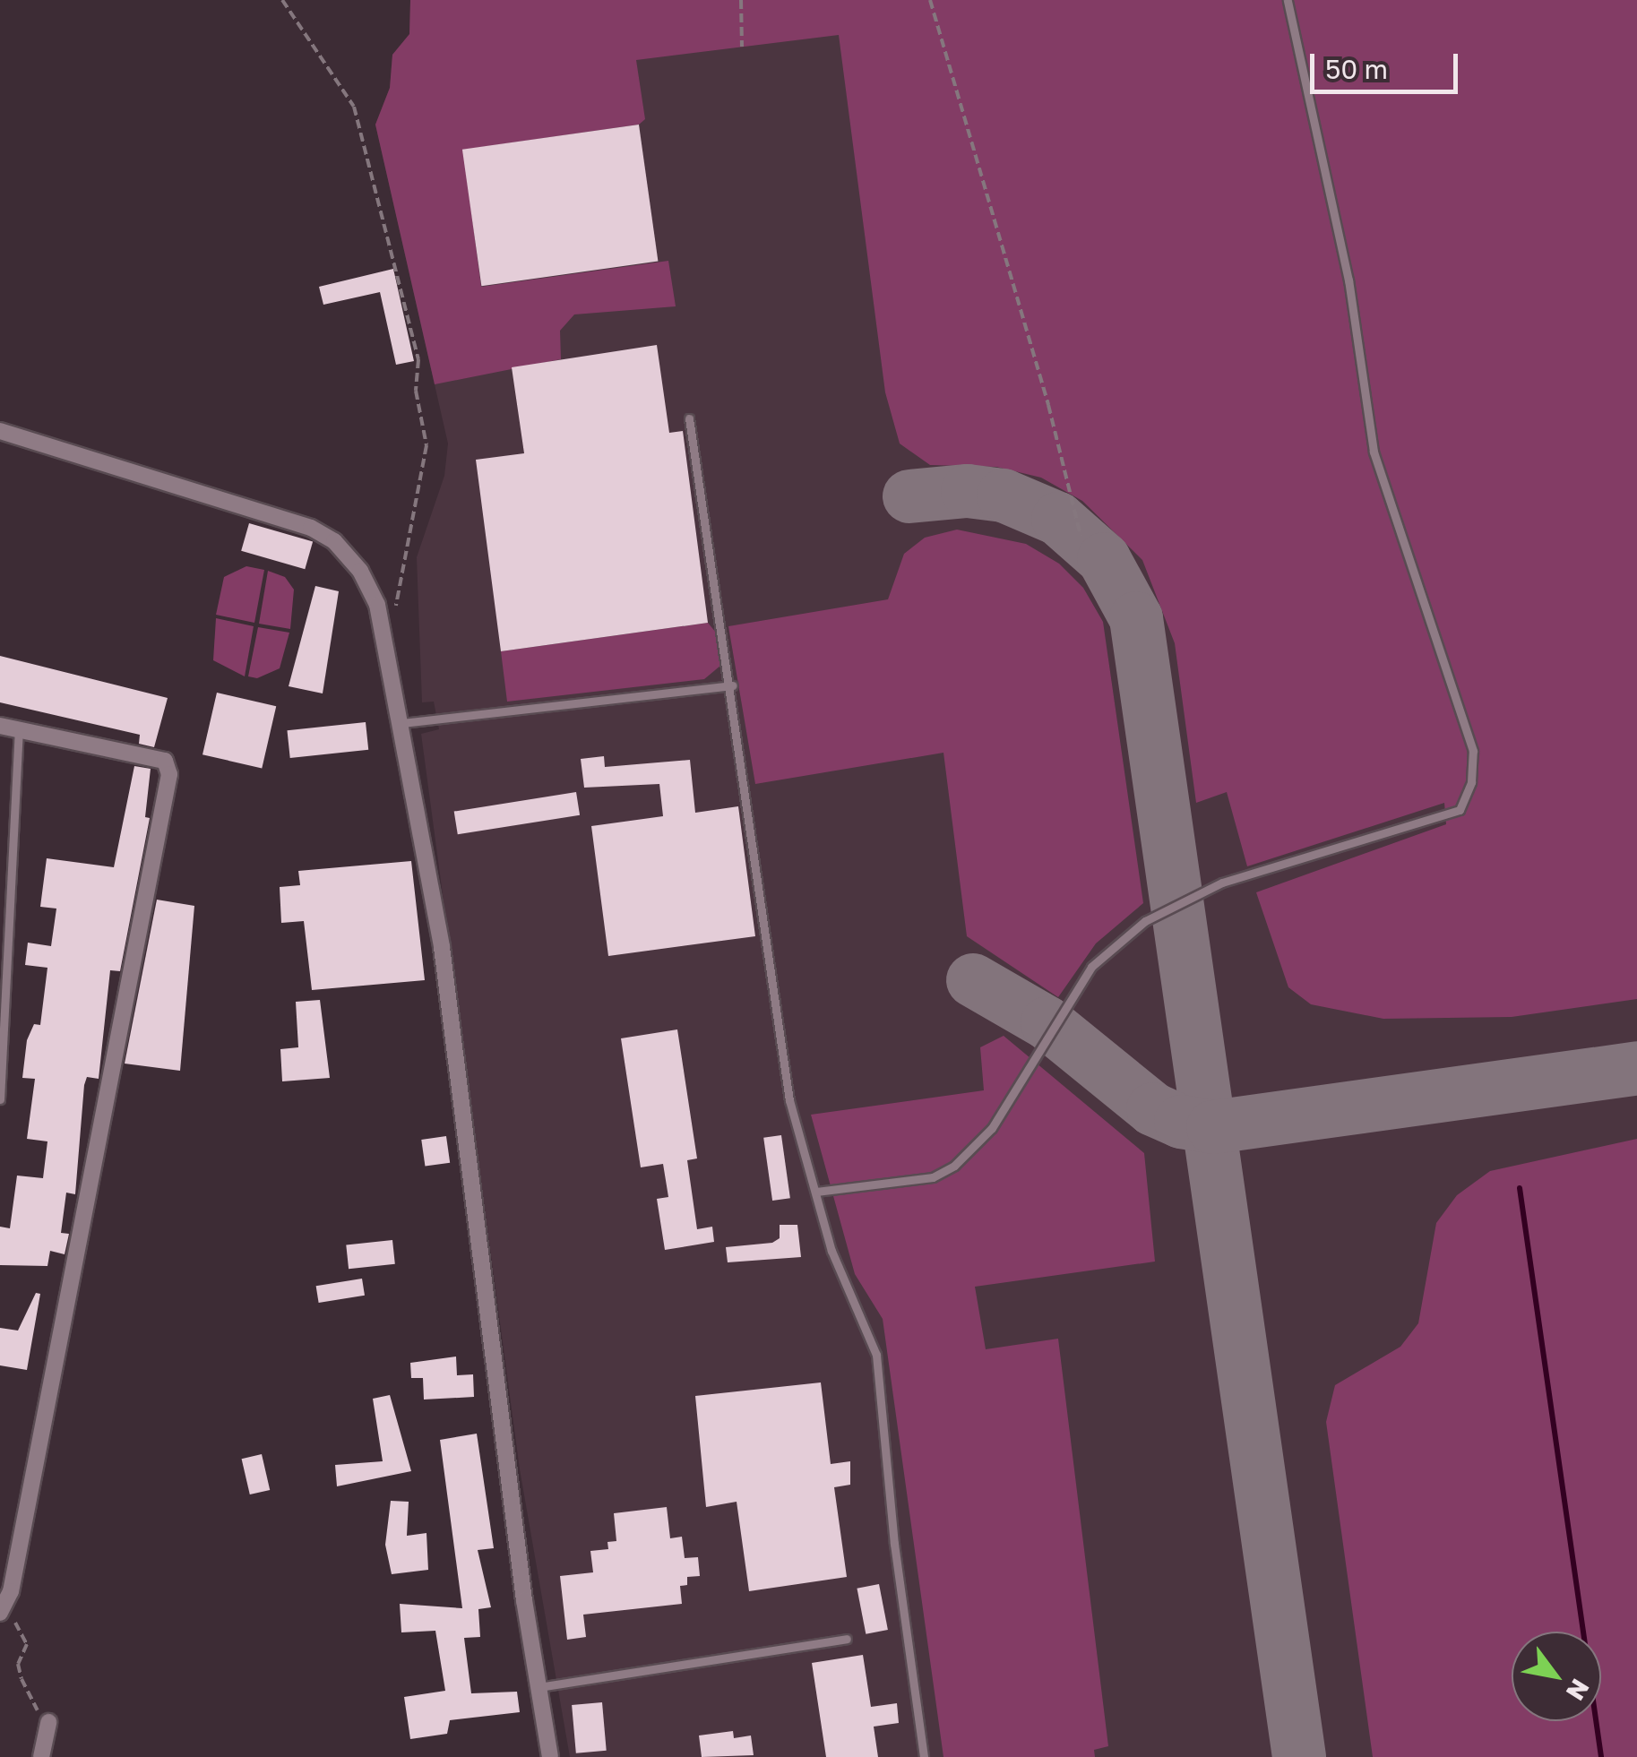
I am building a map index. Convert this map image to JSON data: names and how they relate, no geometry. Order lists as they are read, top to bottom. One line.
{"scale_bar":"50 m","north":"bottom right"}
